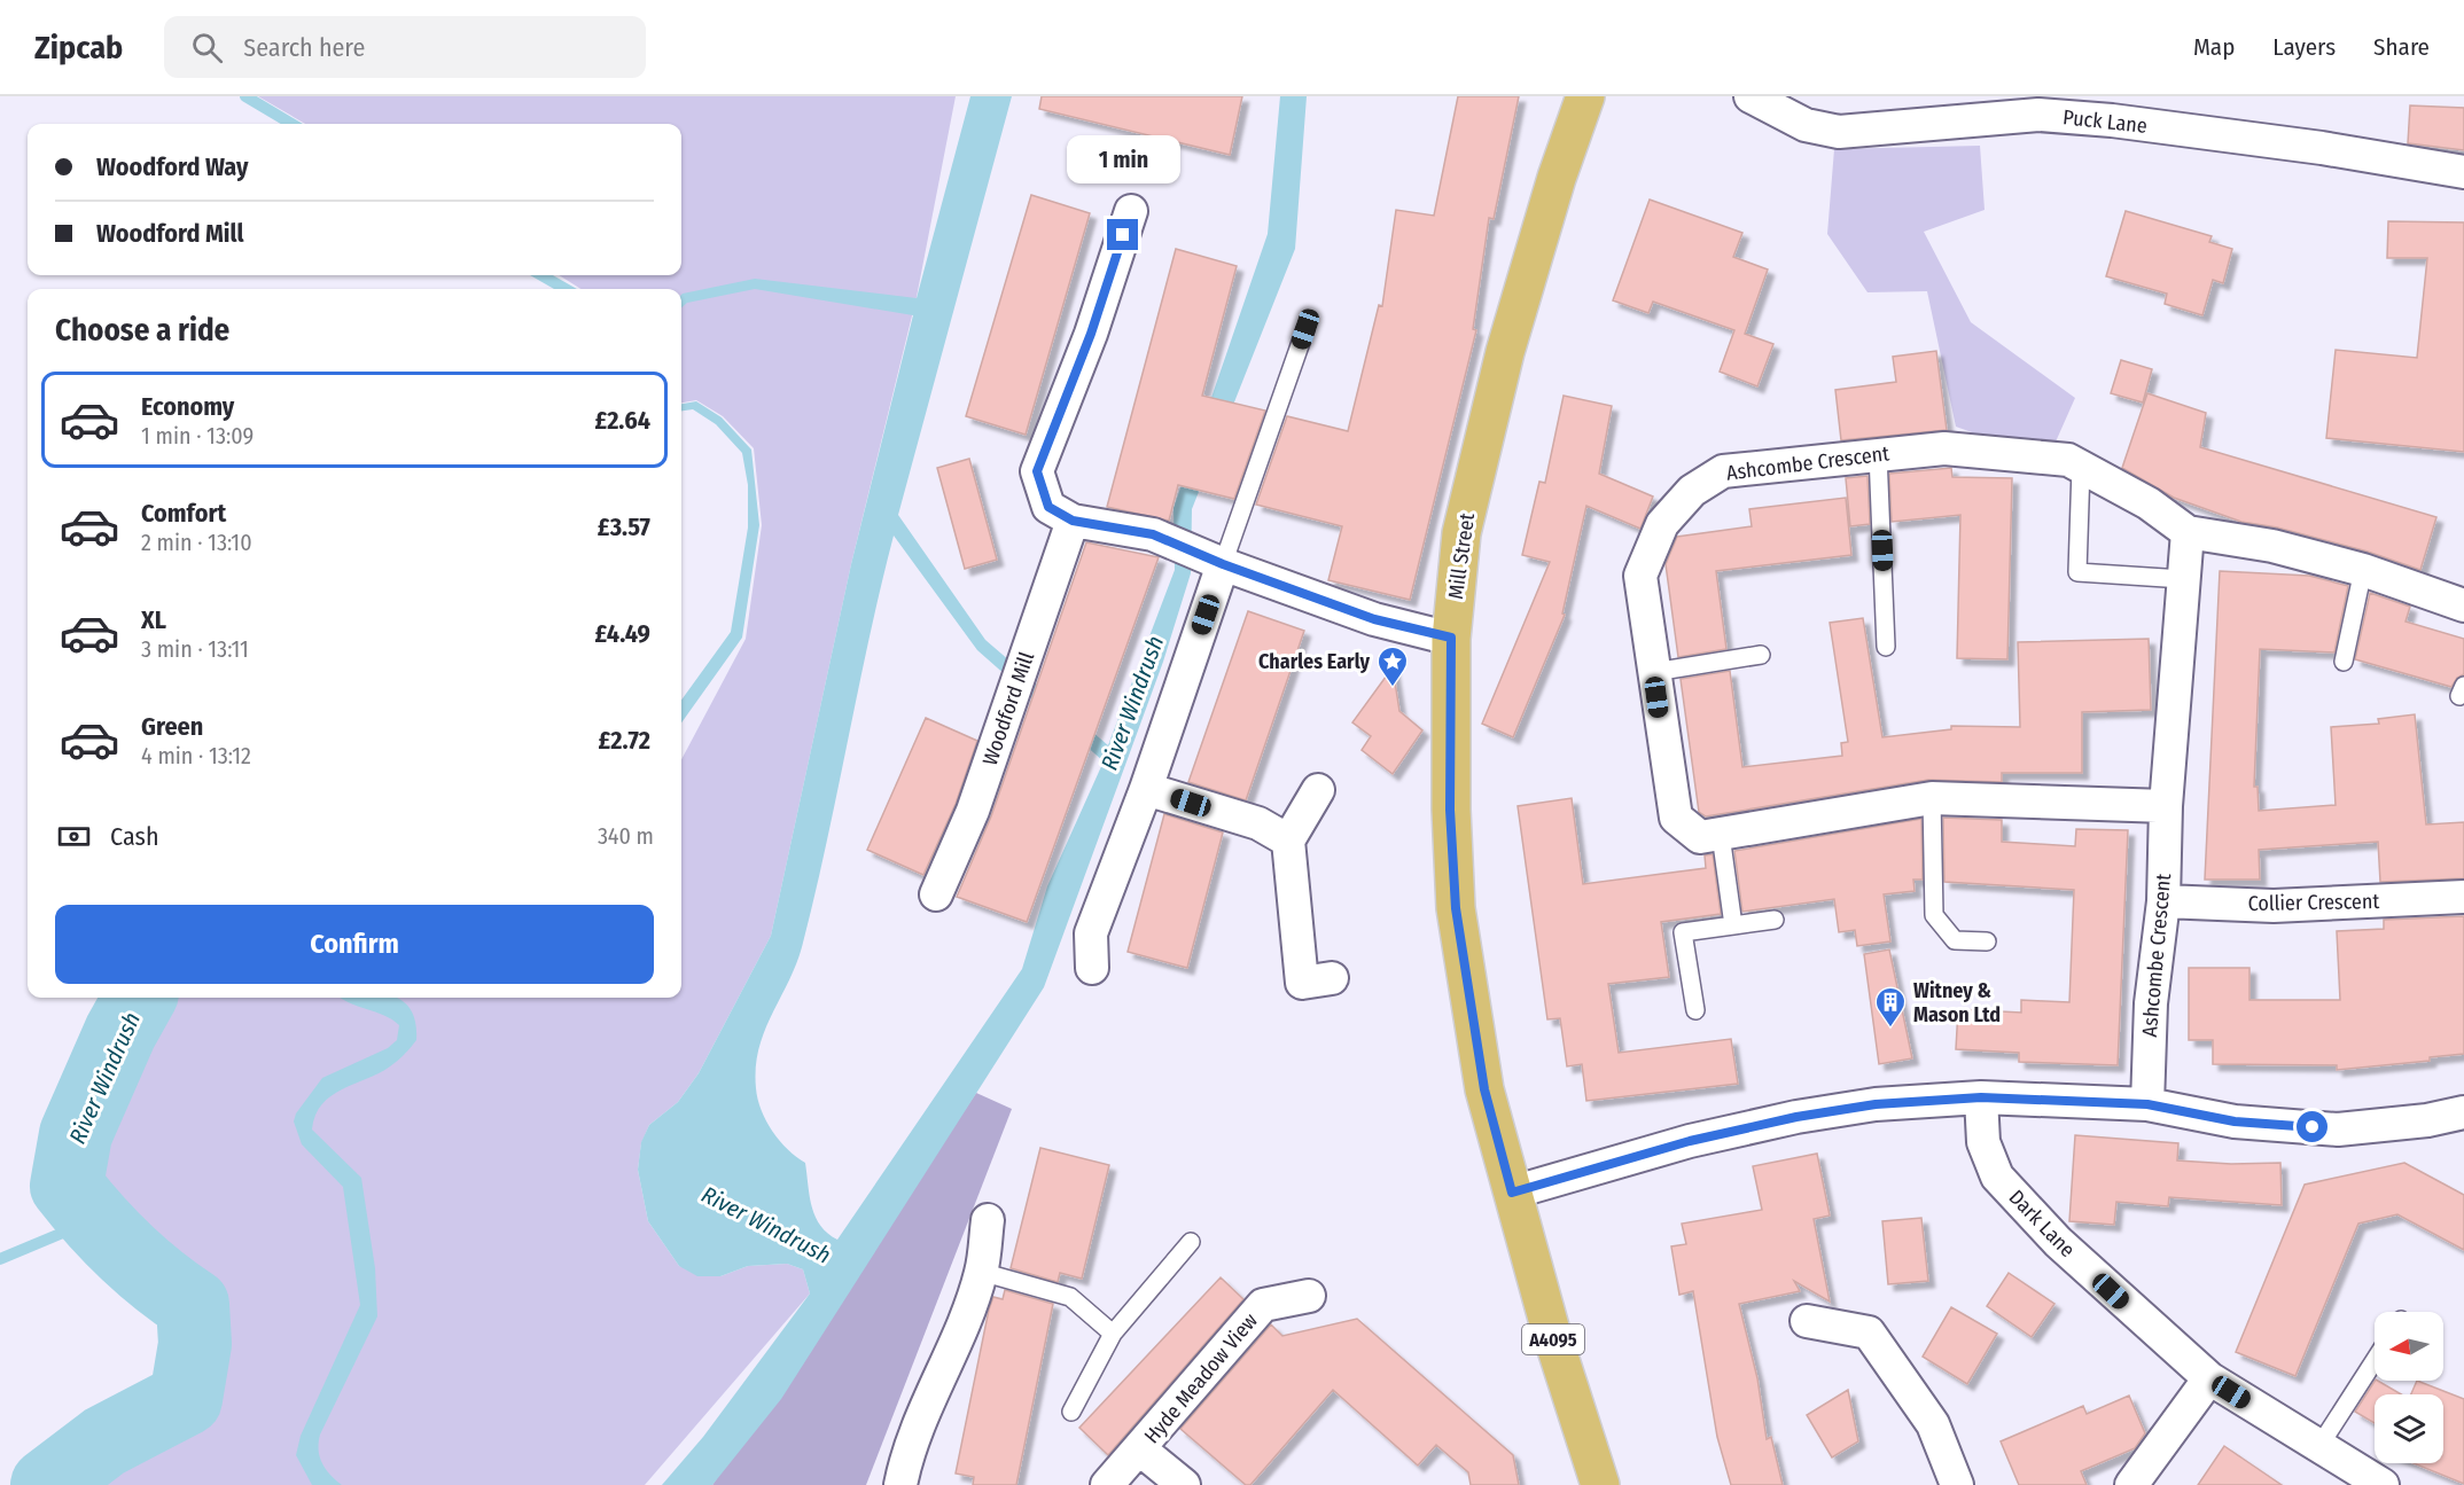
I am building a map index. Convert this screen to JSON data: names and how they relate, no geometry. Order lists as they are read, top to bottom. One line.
{"streets":{"main road":["Mill Street","A4095"],"street":["Puck Lane","Ashcombe Crescent","Woodford Mill","Collier Crescent","Dark Lane","Hyde Meadow View"]},"crossings":[["Ashcombe Crescent","Collier Crescent"],["Mill Street","A4095"]],"water":["River Windrush"],"places":{"place":["Charles Early"],"building":["Witney & Mason Ltd"]},"north":"left","page":{"header":"Zipcab","search":"Search here","nav":["Map","Layers","Share"],"banner":["Woodford Way","Woodford Mill"],"bubble":"1 min","heading":"Choose a ride","list":[{"name":"Economy","note":"1 min · 13:09","value":"£2.64"},{"name":"Comfort","note":"2 min · 13:10","value":"£3.57"},{"name":"XL","note":"3 min · 13:11","value":"£4.49"},{"name":"Green","note":"4 min · 13:12","value":"£2.72"}],"pay":["Cash","340 m"],"buttons":"Confirm"}}
